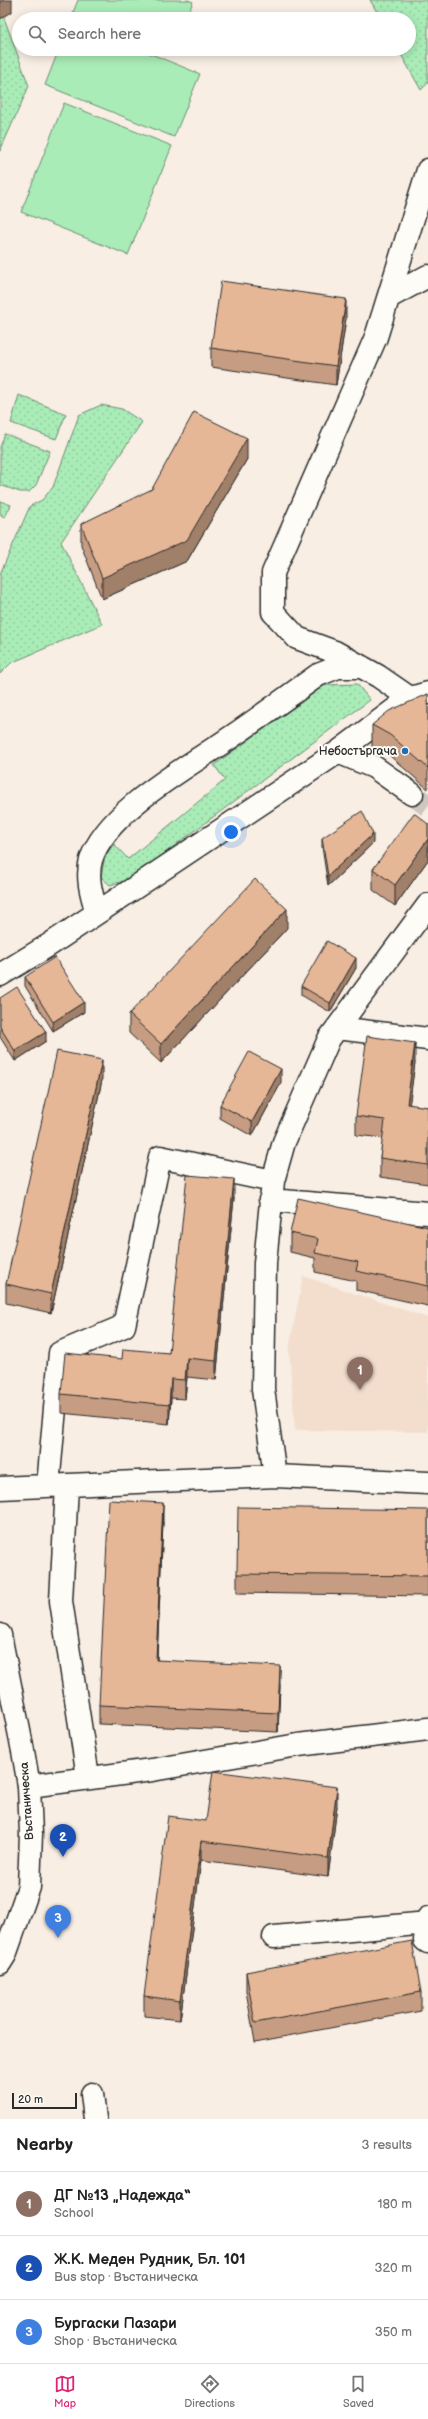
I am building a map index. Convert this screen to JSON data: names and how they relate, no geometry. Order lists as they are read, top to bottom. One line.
{"streets":{"street":["Въстаническа"]},"places":["Небостъргача"],"scale_bar":"20 m","page":{"search":"Search here","pins":["1","2","3"],"scale":"20 m","heading":["Nearby","3 results"],"list":[{"mark":"1","name":"ДГ №13 „Надежда“","note":"School","value":"180 m"},{"mark":"2","name":"Ж.К. Меден Рудник, Бл. 101","note":"Bus stop · Въстаническа","value":"320 m"},{"mark":"3","name":"Бургаски Пазари","note":"Shop · Въстаническа","value":"350 m"}],"nav":["Map","Directions","Saved"]}}
